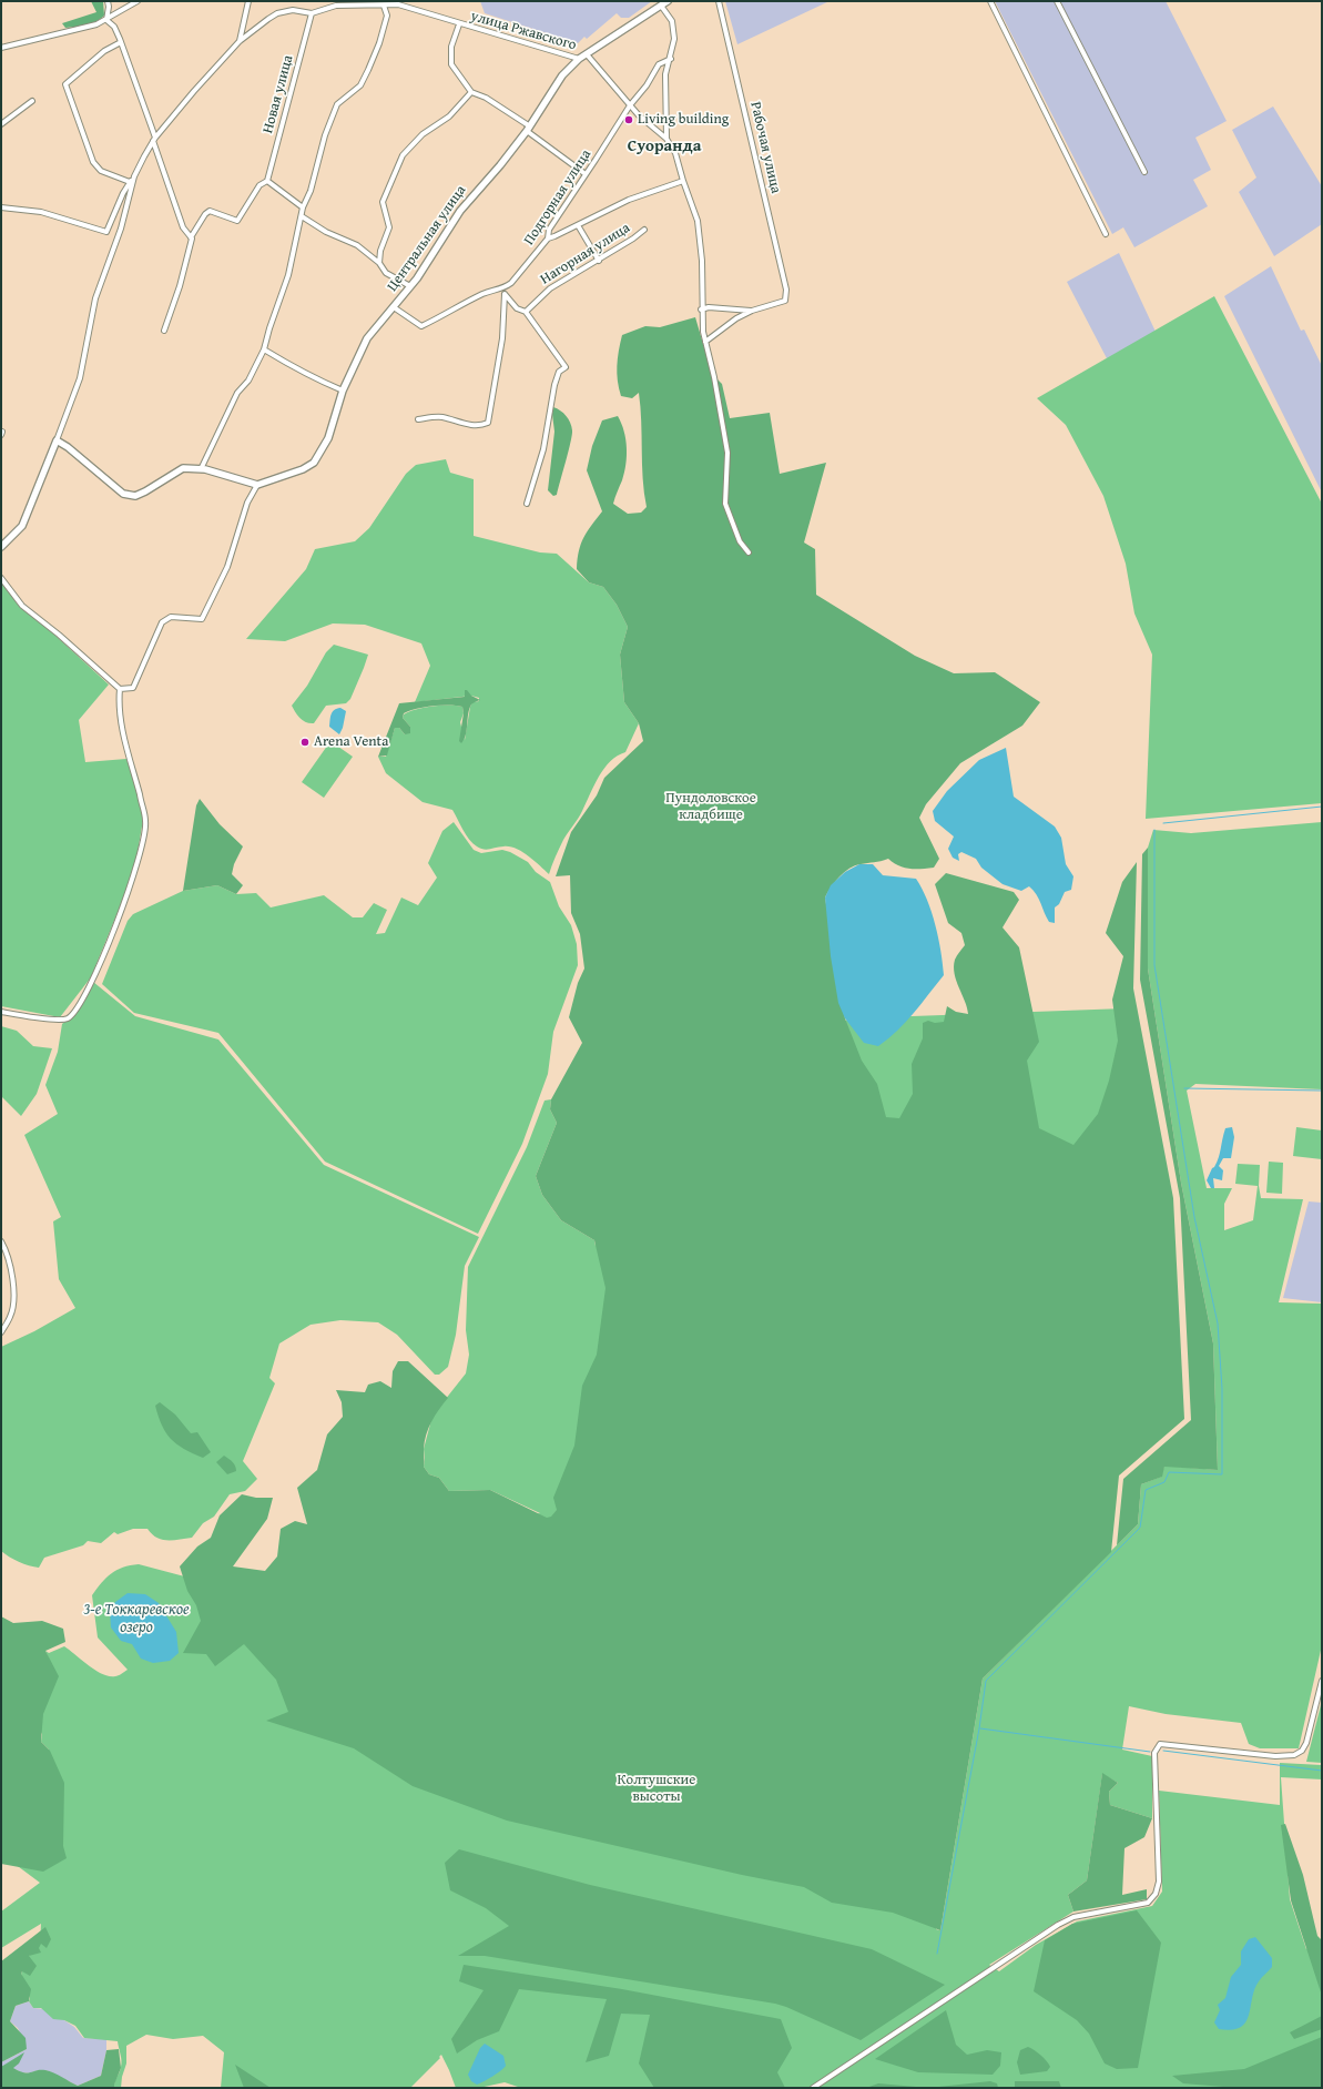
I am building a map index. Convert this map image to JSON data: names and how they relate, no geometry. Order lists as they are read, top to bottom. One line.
{"streets":{"street":["улица Ржавского","Новая улица","Рабочая улица","Подгорная улица","Центральная улица","Нагорная улица"]},"crossings":[["улица Ржавского","Новая улица"],["улица Ржавского","Подгорная улица"],["улица Ржавского","Центральная улица"]],"districts":["Суоранда"],"water":["3-е Токкаревское озеро"],"parks":["Пундоловское кладбище","Колтушские высоты"],"places":["Living building","Arena Venta"]}
